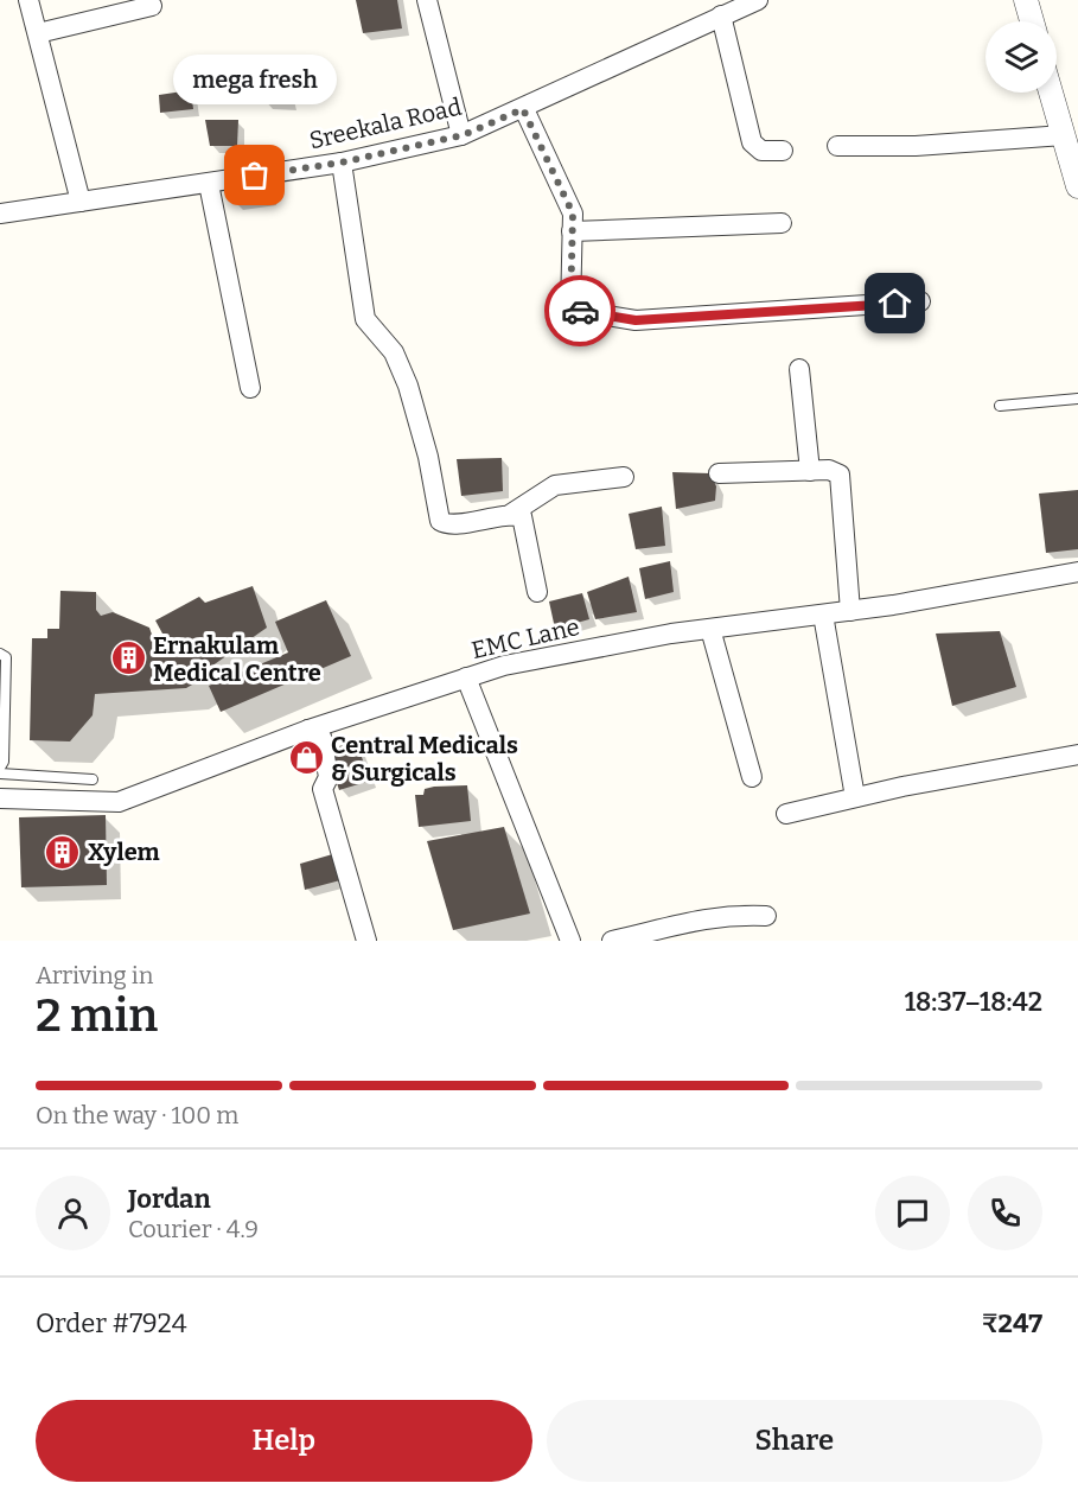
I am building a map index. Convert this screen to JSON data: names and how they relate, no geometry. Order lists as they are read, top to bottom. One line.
{"streets":{"street":["Sreekala Road","EMC Lane"]},"places":{"other":["mega fresh"],"building":["Ernakulam Medical Centre","Xylem"],"shop":["Central Medicals & Surgicals"]},"page":{"bubble":"mega fresh","heading":["2 min","Arriving in","18:37–18:42"],"panel":["Jordan","Courier · 4.9","Order #7924","₹247"],"bar":"On the way · 100 m","buttons":["Help","Share"]}}
